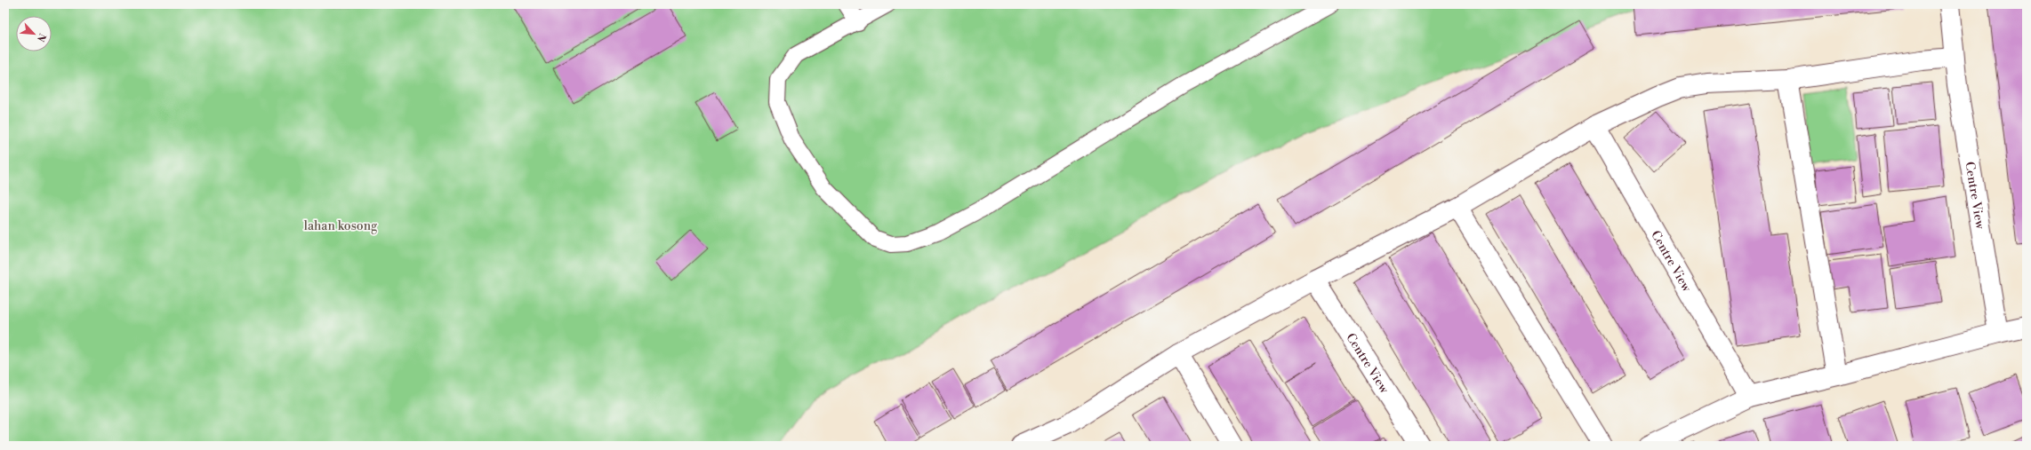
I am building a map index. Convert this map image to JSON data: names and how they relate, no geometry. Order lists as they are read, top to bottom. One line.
{"streets":{"street":["Centre View"]},"parks":["lahan kosong"],"north":"bottom right"}
